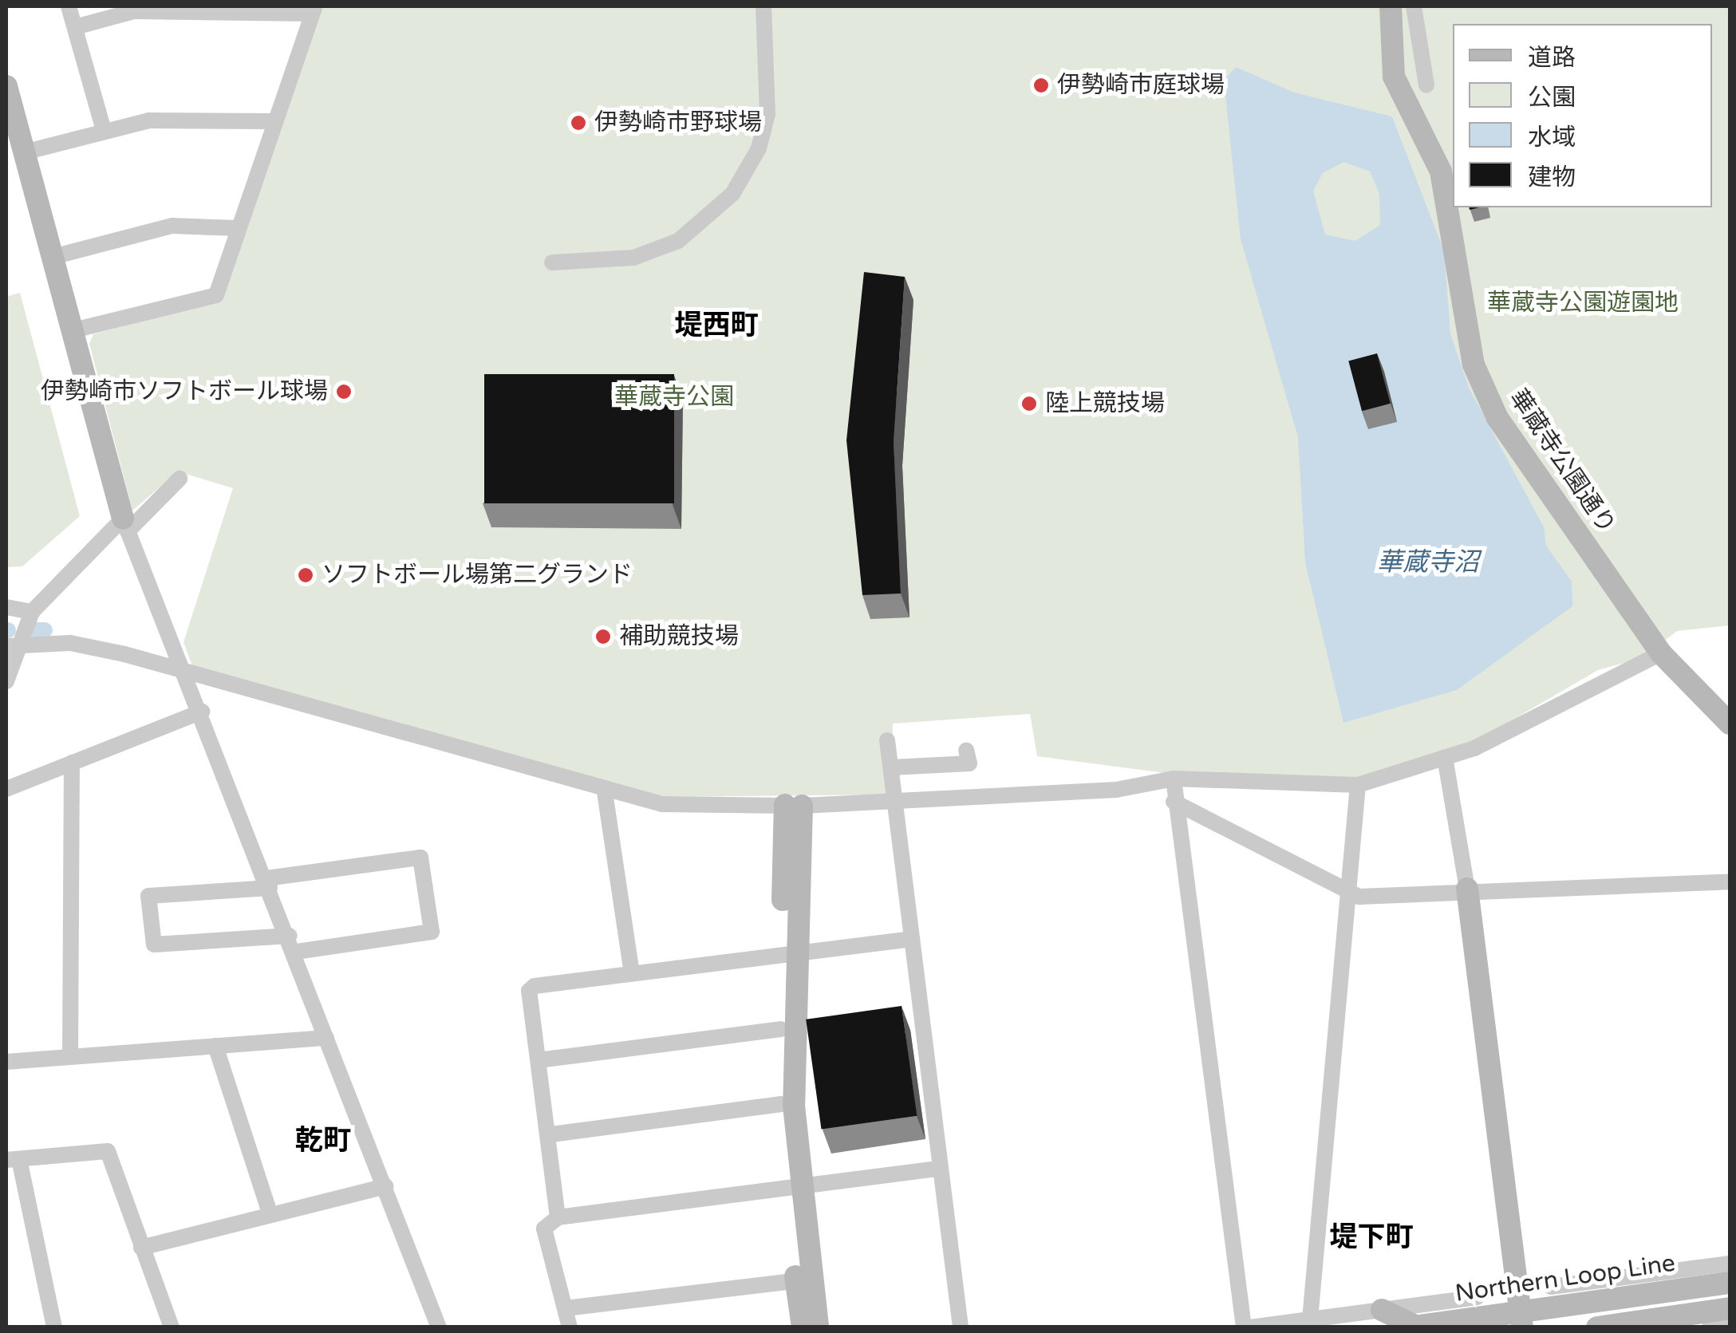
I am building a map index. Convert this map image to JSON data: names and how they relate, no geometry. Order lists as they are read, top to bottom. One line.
{"streets":{"street":["華蔵寺公園通り","Northern Loop Line"]},"districts":["堤西町","乾町","堤下町"],"water":["華蔵寺沼"],"parks":["華蔵寺公園遊園地","華蔵寺公園"],"places":["伊勢崎市庭球場","伊勢崎市野球場","伊勢崎市ソフトボール球場","陸上競技場","ソフトボール場第二グランド","補助競技場"],"legend":["道路","公園","水域","建物"]}
